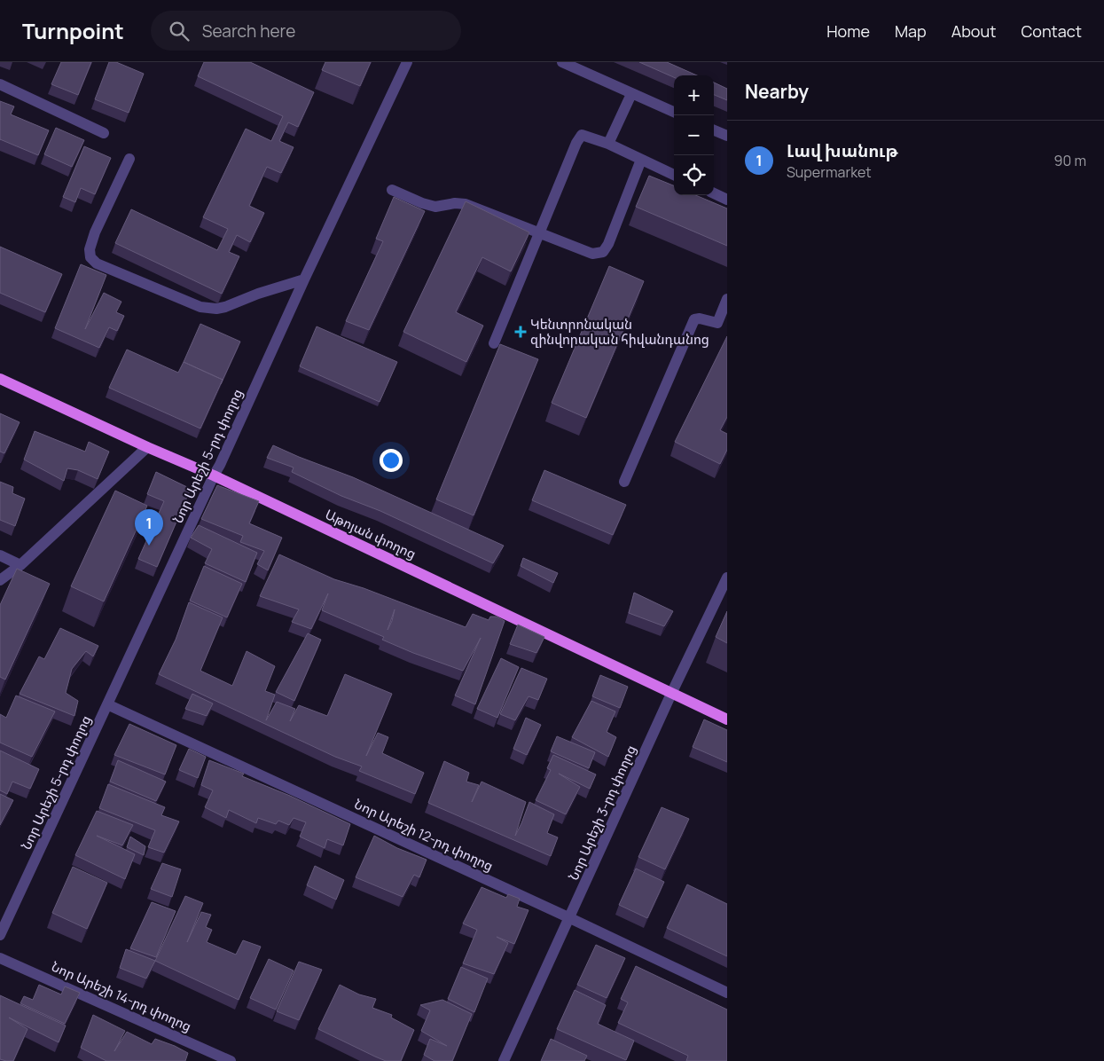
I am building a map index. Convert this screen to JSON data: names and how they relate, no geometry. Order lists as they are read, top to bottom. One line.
{"streets":{"main road":["Աթոյան փողոց"],"street":["Նոր Արեշի 5-րդ փողոց","Նոր Արեշի 3-րդ փողոց","Նոր Արեշի 12-րդ փողոց","Նոր Արեշի 14-րդ փողոց"]},"crossings":[["Նոր Արեշի 5-րդ փողոց","Աթոյան փողոց"],["Նոր Արեշի 5-րդ փողոց","Նոր Արեշի 12-րդ փողոց"],["Աթոյան փողոց","Նոր Արեշի 3-րդ փողոց"],["Նոր Արեշի 3-րդ փողոց","Նոր Արեշի 12-րդ փողոց"]],"places":{"health":["Կենտրոնական զինվորական հիվանդանոց"]},"page":{"header":"Turnpoint","search":"Search here","nav":["Home","Map","About","Contact"],"heading":"Nearby","map_buttons":["+","−"],"list":[{"mark":"1","name":"Լավ խանութ","note":"Supermarket","value":"90 m"}],"pins":"1"}}
